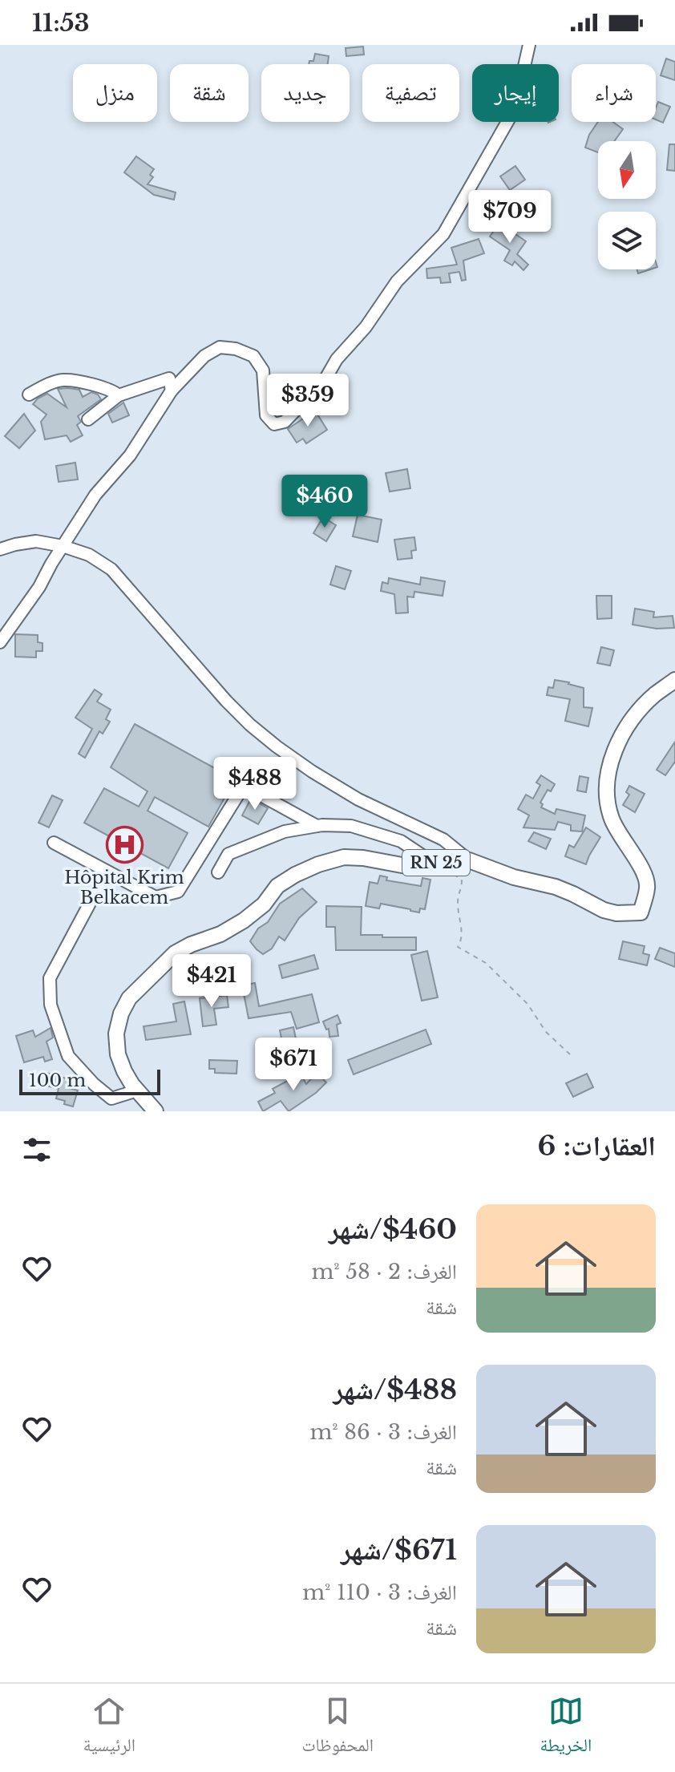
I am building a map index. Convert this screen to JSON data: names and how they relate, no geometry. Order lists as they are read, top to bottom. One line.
{"streets":{"main road":["RN 25"]},"places":{"hospital":["Hôpital Krim Belkacem"]},"scale_bar":"100 m","north":"bottom","page":{"status":"11:53","chip":["شراء","إيجار","تصفية","جديد","شقة","منزل"],"price":["$709","$359","$460","$488","$421","$671"],"scale":"100 m","heading":"العقارات: 6","list":[{"name":"$460/شهر","note":"الغرف: 2 · 58 m² · شقة"},{"name":"$488/شهر","note":"الغرف: 3 · 86 m² · شقة"},{"name":"$671/شهر","note":"الغرف: 3 · 110 m² · شقة"}],"tabs":["الخريطة","المحفوظات","الرئيسية"]}}
